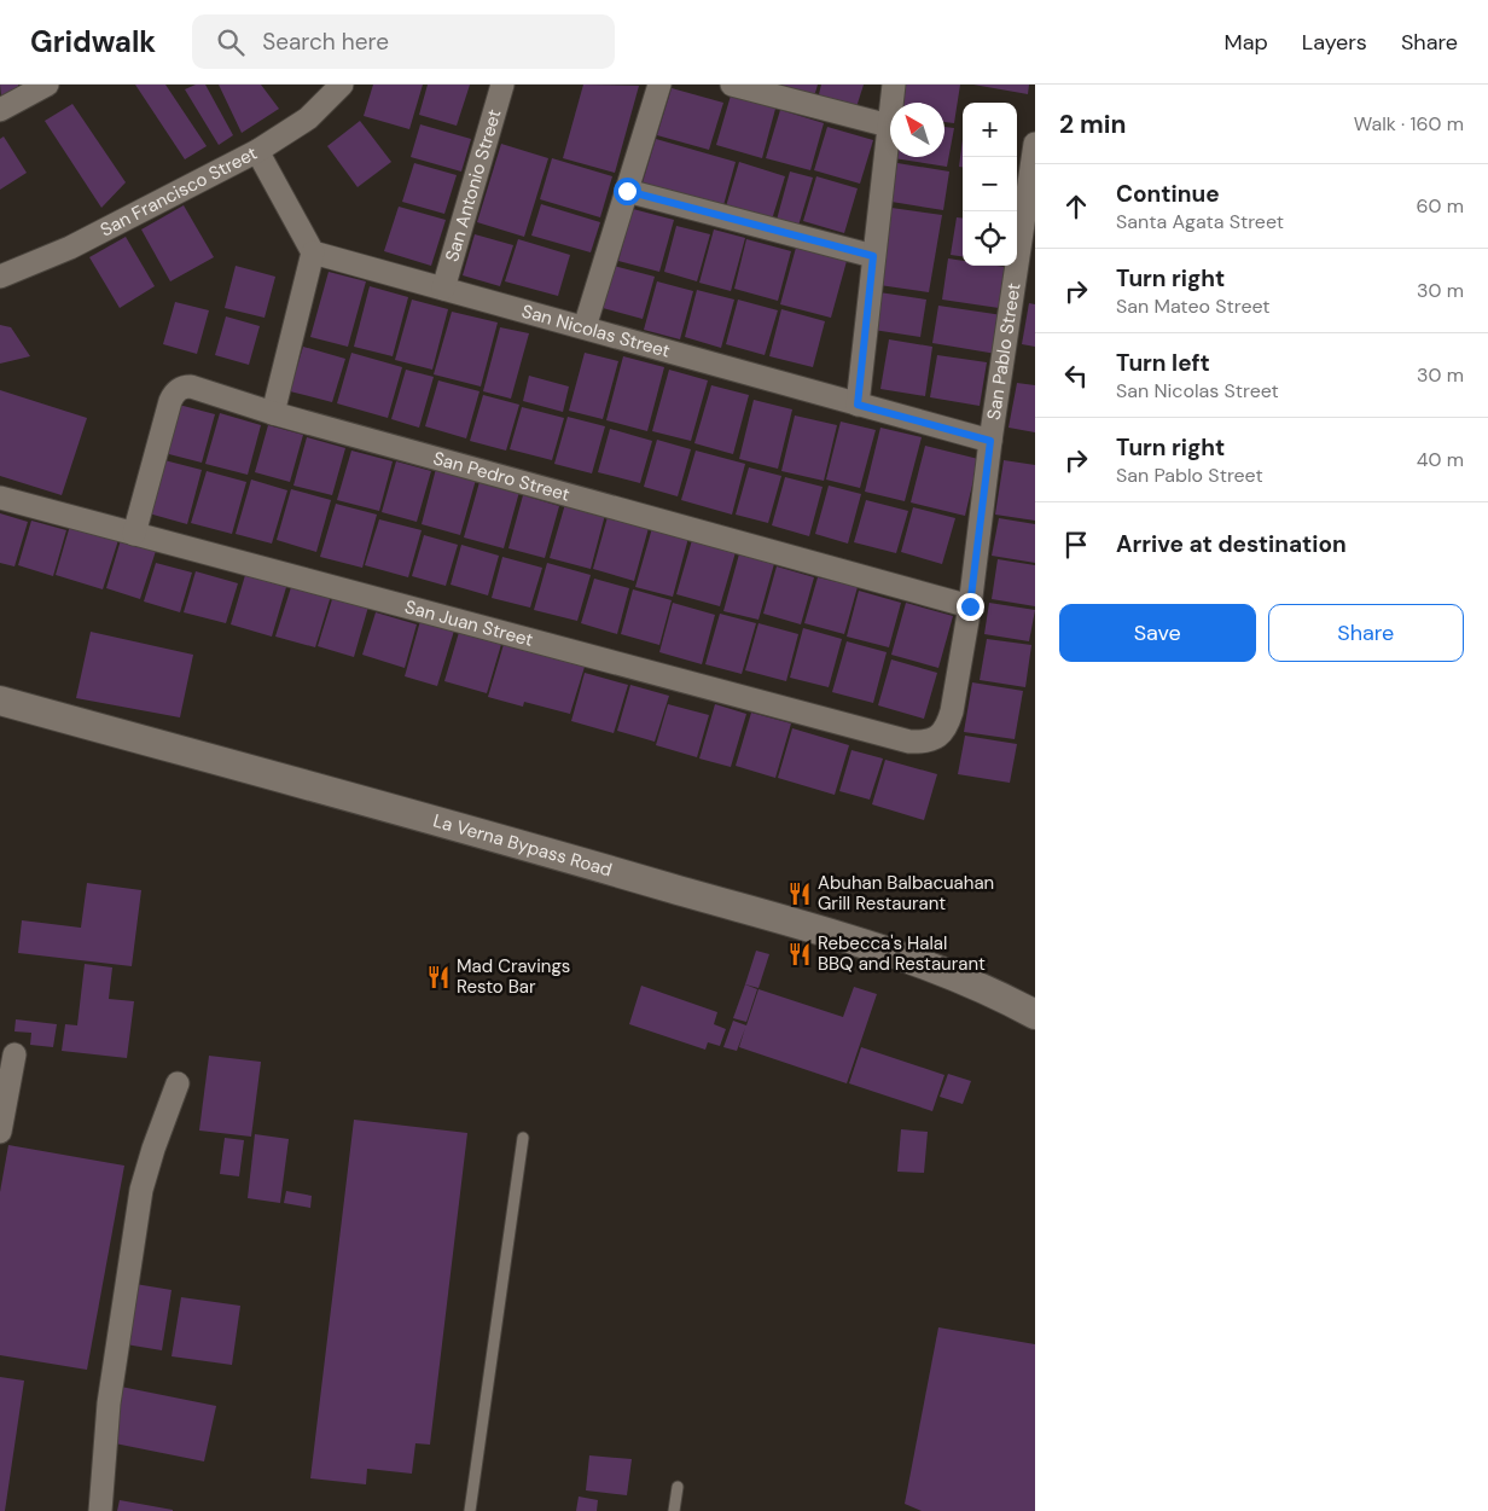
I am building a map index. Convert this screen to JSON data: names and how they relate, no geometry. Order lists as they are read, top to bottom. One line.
{"streets":{"street":["San Antonio Street","San Francisco Street","San Nicolas Street","San Pablo Street","San Pedro Street","San Juan Street","La Verna Bypass Road"]},"crossings":[["San Antonio Street","San Nicolas Street"],["San Nicolas Street","San Pablo Street"],["San Pablo Street","San Pedro Street"],["San Pablo Street","San Juan Street"],["San Pedro Street","San Juan Street"]],"places":{"restaurant":["Abuhan Balbacuahan Grill Restaurant","Rebecca's Halal BBQ and Restaurant","Mad Cravings Resto Bar"]},"north":"top left","page":{"header":"Gridwalk","search":"Search here","nav":["Map","Layers","Share"],"heading":["2 min","Walk · 160 m"],"map_buttons":["+","−"],"list":[["Continue","Santa Agata Street","60 m"],["Turn right","San Mateo Street","30 m"],["Turn left","San Nicolas Street","30 m"],["Turn right","San Pablo Street","40 m"],"Arrive at destination"],"buttons":["Save","Share"]}}
